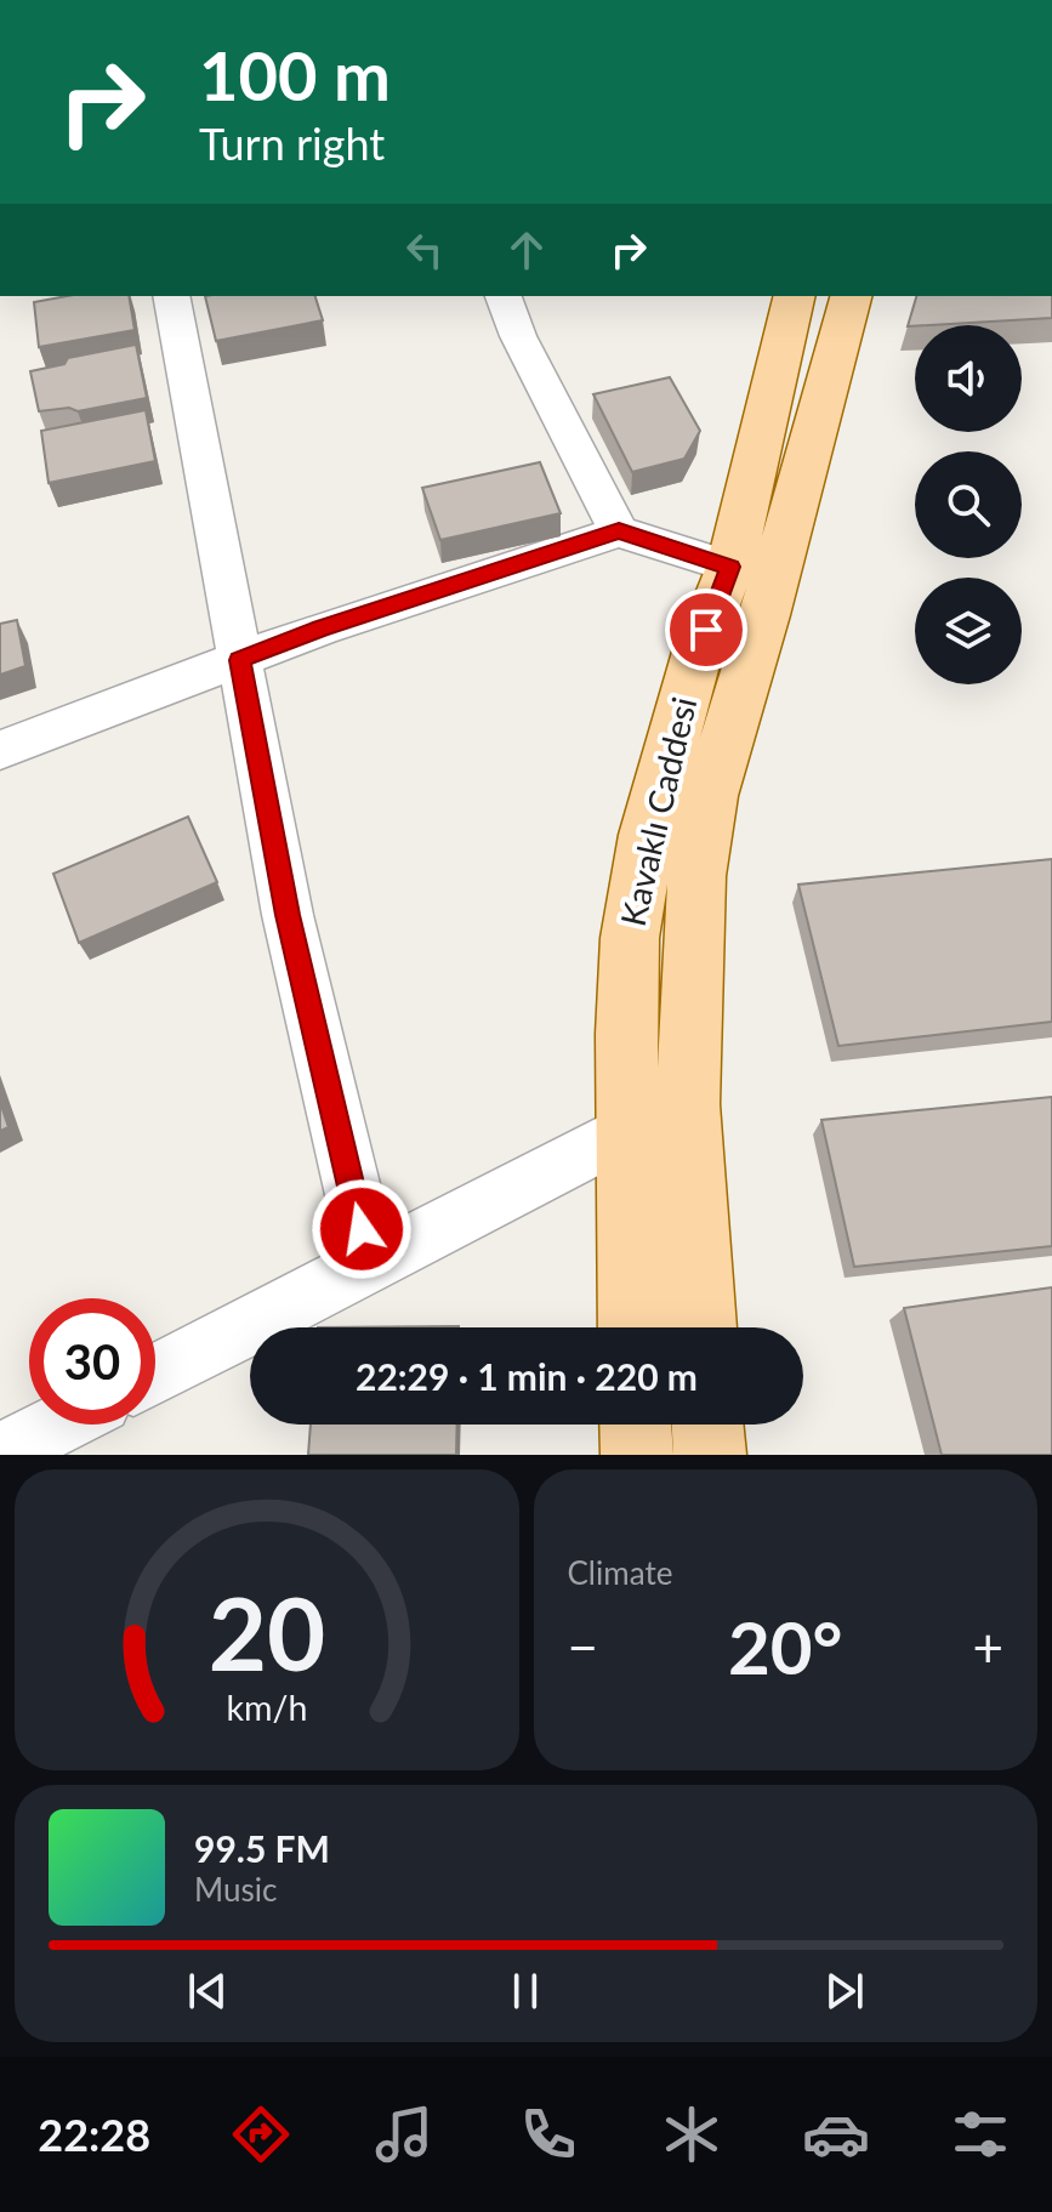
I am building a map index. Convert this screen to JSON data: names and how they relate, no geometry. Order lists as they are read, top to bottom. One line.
{"streets":{"main road":["Kavaklı Caddesi"]},"page":{"turn":["100 m","Turn right"],"limit":"30","trip":"22:29 · 1 min · 220 m","tile":"Climate","heat":["−","20°","+"],"song":["99.5 FM","Music"],"tabs":"22:28","gauge":["20","km/h"]}}
